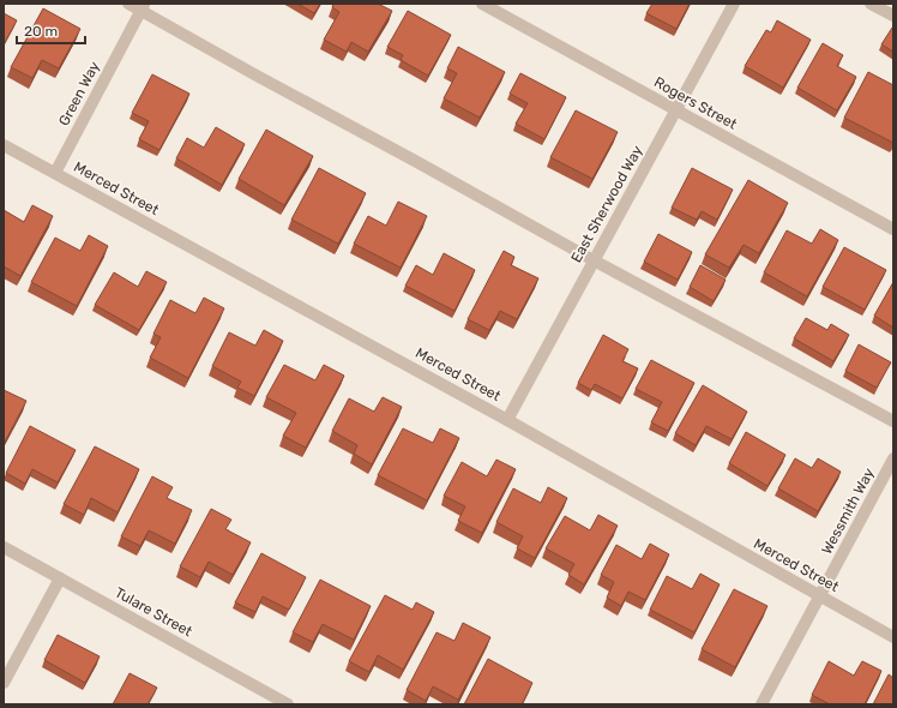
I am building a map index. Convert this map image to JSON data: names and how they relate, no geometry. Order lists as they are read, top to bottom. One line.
{"streets":{"street":["Green Way","Rogers Street","Merced Street","East Sherwood Way","Wessmith Way","Tulare Street"]},"crossings":[["Green Way","Merced Street"],["Rogers Street","East Sherwood Way"],["Merced Street","East Sherwood Way"],["Merced Street","Wessmith Way"]],"scale_bar":"20 m"}
